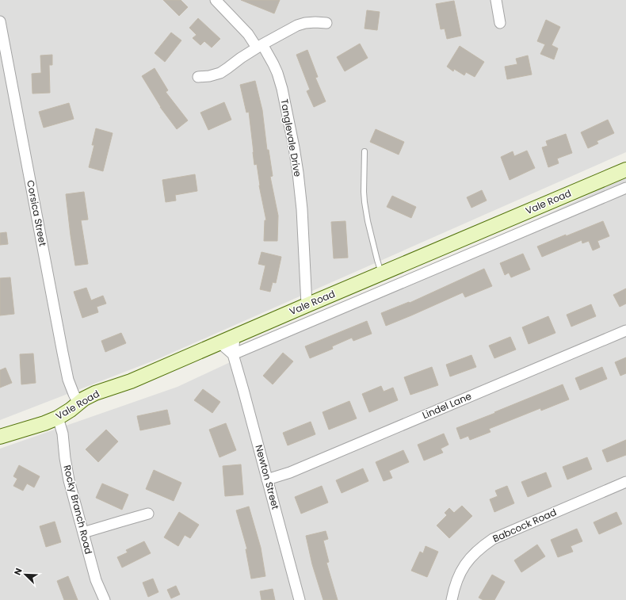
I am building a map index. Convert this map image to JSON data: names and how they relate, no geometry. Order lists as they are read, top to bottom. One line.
{"streets":{"main road":["Vale Road"],"street":["Tanglevale Drive","Corsica Street","Lindel Lane","Newton Street","Rocky Branch Road","Babcock Road"]},"crossings":[["Tanglevale Drive","Vale Road"],["Vale Road","Corsica Street"],["Vale Road","Newton Street"],["Vale Road","Rocky Branch Road"],["Lindel Lane","Newton Street"]],"north":"top left"}
